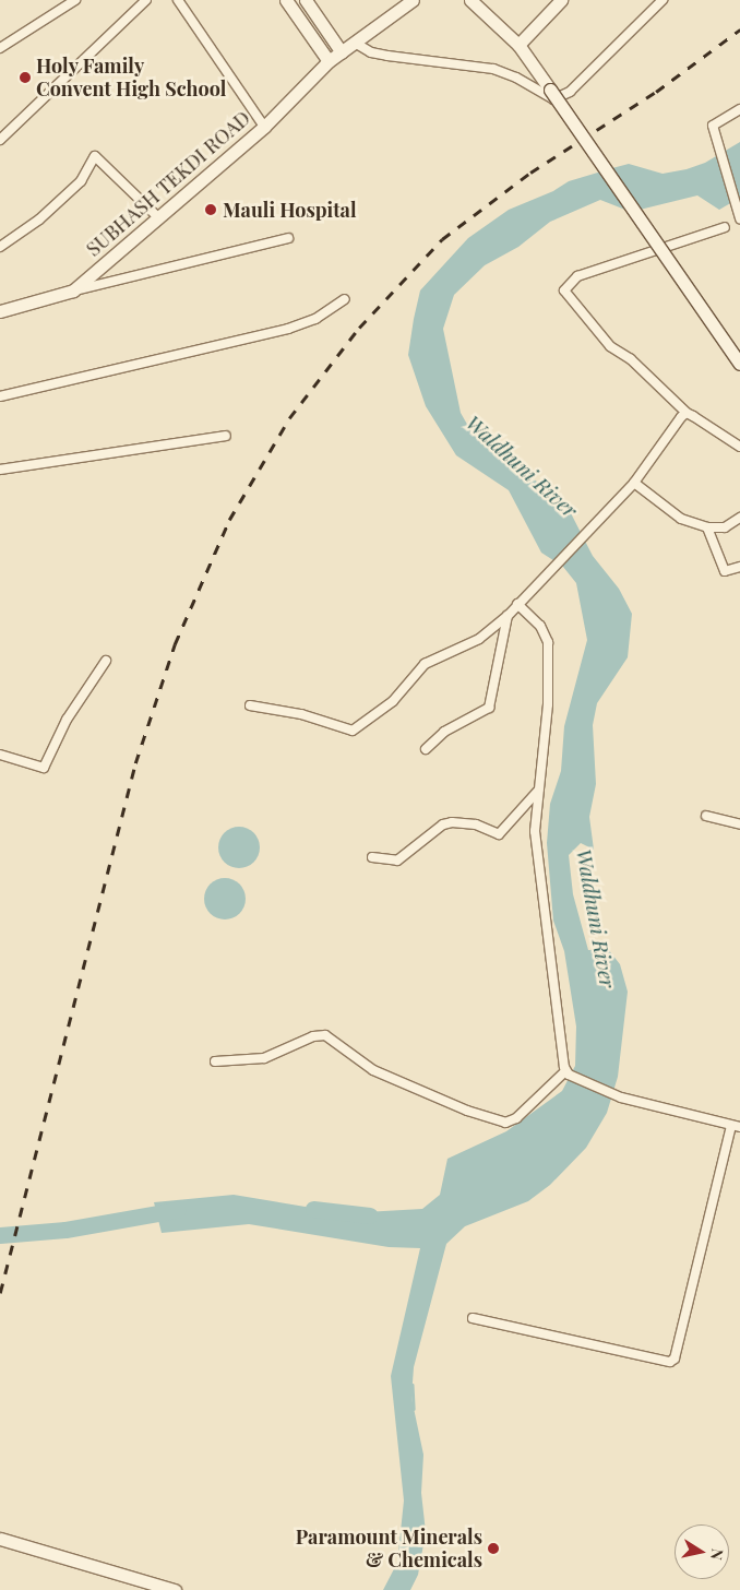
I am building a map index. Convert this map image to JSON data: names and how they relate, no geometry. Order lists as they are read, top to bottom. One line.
{"streets":{"main road":["SUBHASH TEKDI ROAD"]},"water":["Waldhuni River"],"places":["Holy Family Convent High School","Mauli Hospital","Paramount Minerals & Chemicals"],"north":"right"}
